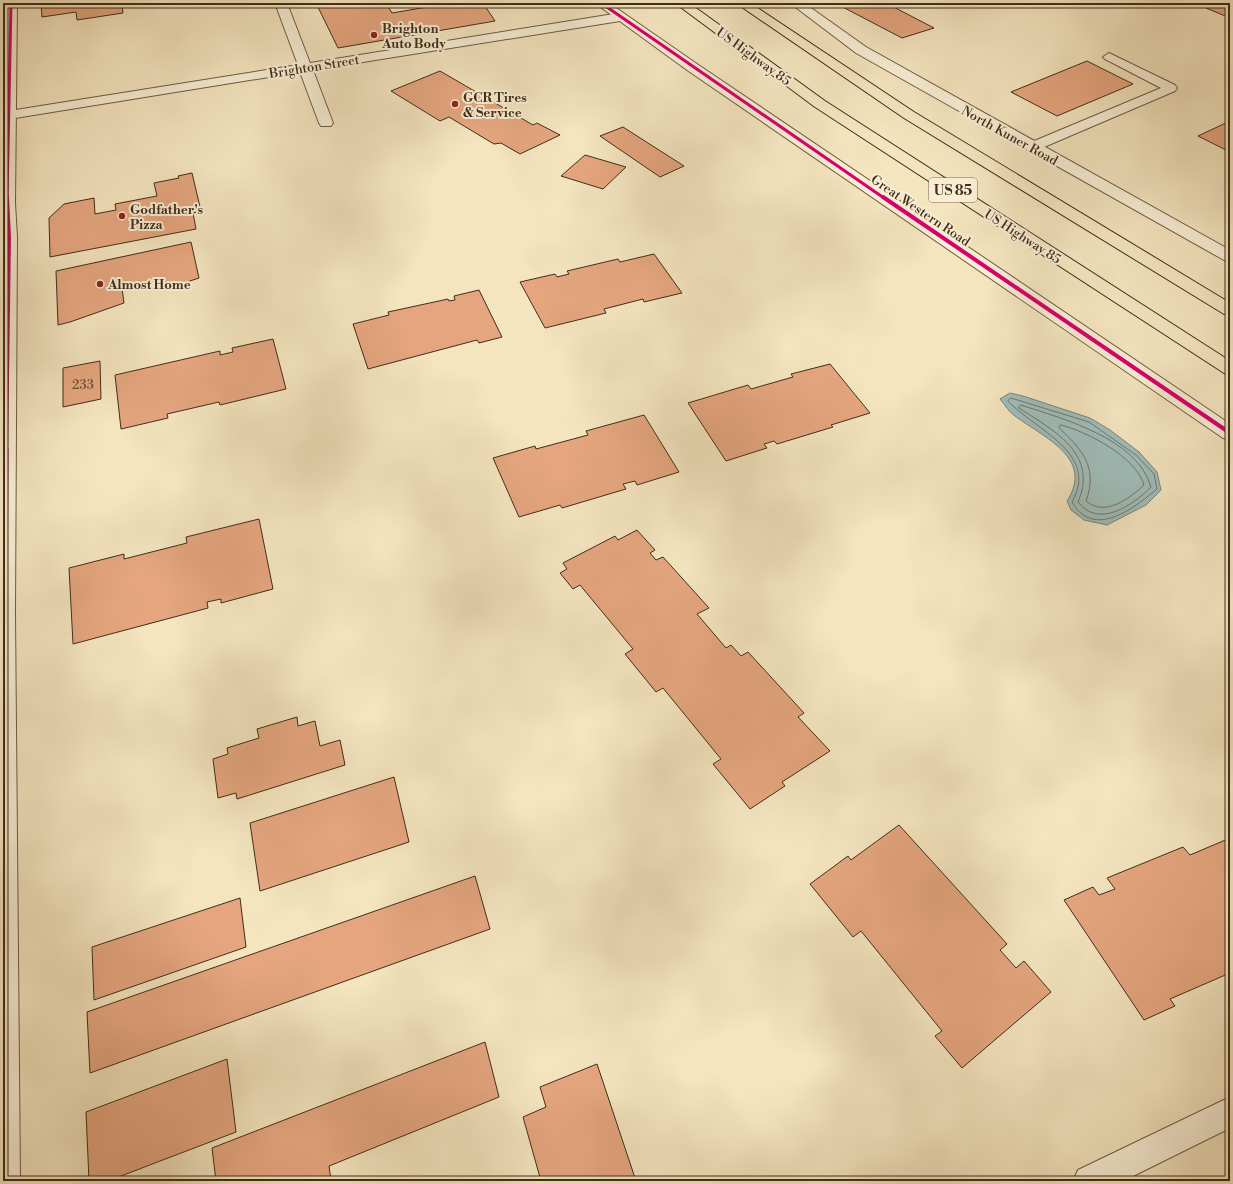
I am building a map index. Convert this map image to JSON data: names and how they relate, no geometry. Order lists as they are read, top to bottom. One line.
{"streets":{"highway":["US Highway 85","US 85"],"street":["Brighton Street","North Kuner Road","Great Western Road"]},"crossings":[["Brighton Street","Great Western Road"]],"places":["Brighton Auto Body","GCR Tires & Service","Godfather's Pizza","Almost Home"],"house_numbers":["233"]}
